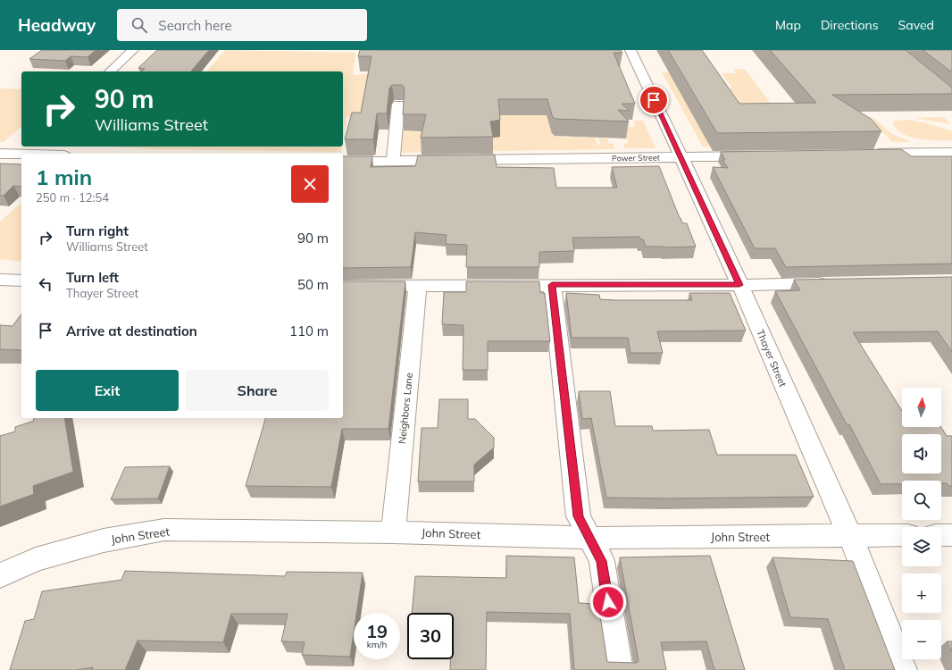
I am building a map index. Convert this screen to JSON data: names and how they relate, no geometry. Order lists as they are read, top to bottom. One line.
{"streets":{"street":["Power Street","Thayer Street","Neighbors Lane","John Street"]},"crossings":[["Power Street","Thayer Street"],["Thayer Street","John Street"],["Neighbors Lane","John Street"]],"north":"top","page":{"header":"Headway","search":"Search here","nav":["Map","Directions","Saved"],"turn":["90 m","Williams Street"],"heading":["1 min","250 m · 12:54"],"list":[{"name":"Turn right","note":"Williams Street","value":"90 m"},{"name":"Turn left","note":"Thayer Street","value":"50 m"},{"name":"Arrive at destination","value":"110 m"}],"buttons":["Exit","Share"],"map_buttons":["+","−"],"speed":"19 km/h","limit":"30"}}
